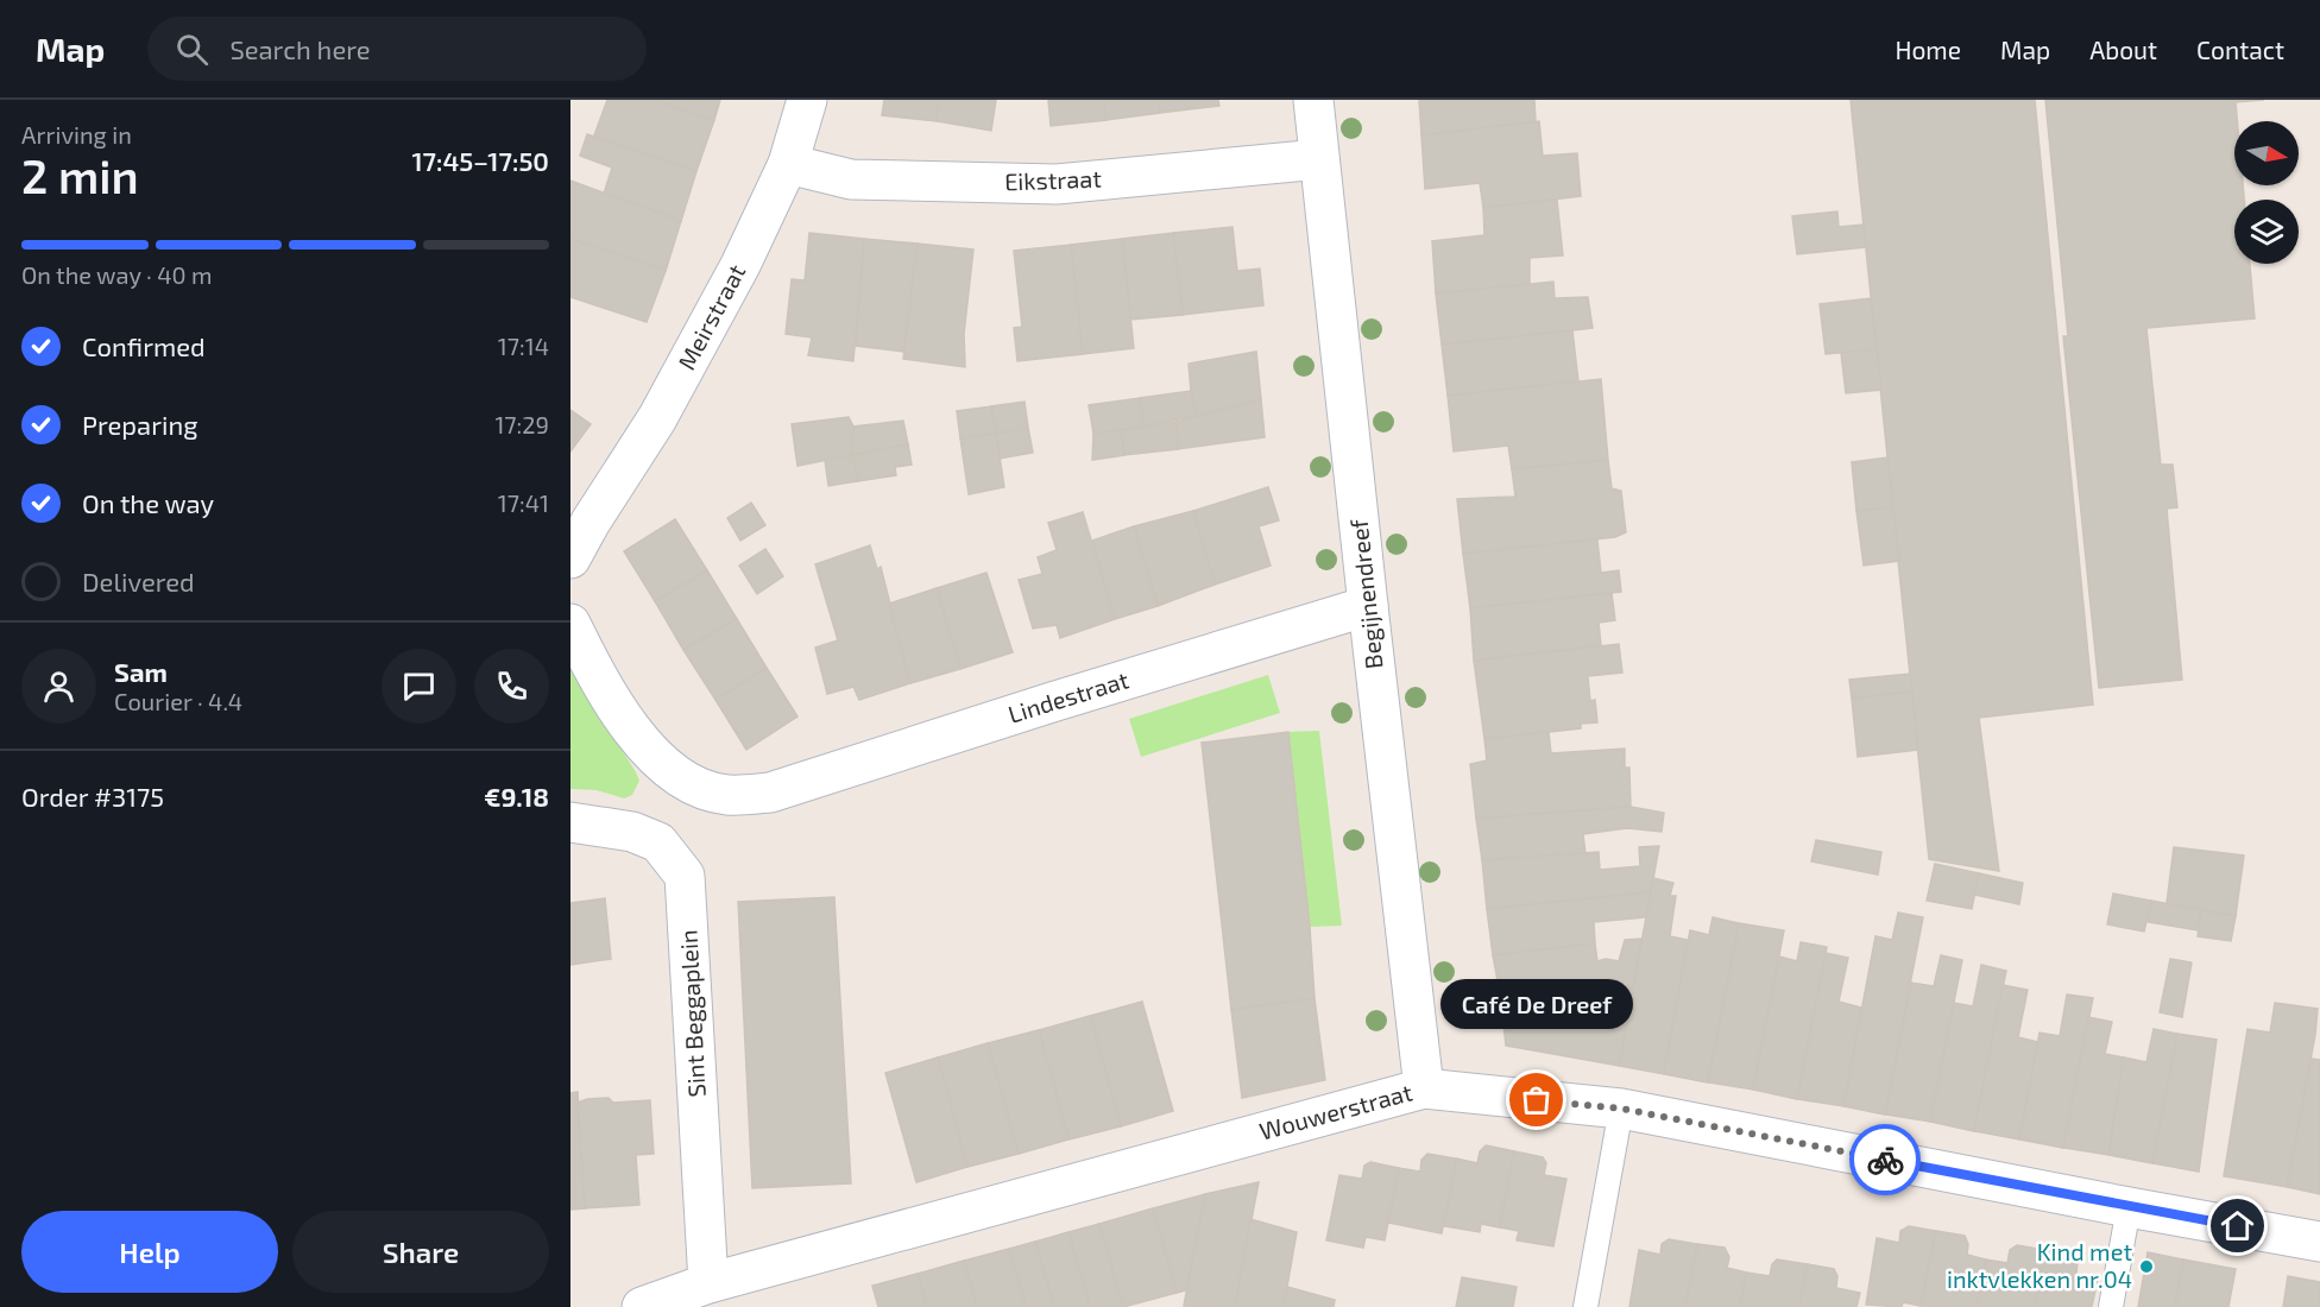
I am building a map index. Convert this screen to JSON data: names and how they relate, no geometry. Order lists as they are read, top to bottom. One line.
{"streets":{"street":["Eikstraat","Meirstraat","Begijnendreef","Lindestraat","Sint Beggaplein","Wouwerstraat"]},"crossings":[["Eikstraat","Meirstraat"],["Eikstraat","Begijnendreef"],["Begijnendreef","Lindestraat"],["Begijnendreef","Wouwerstraat"],["Sint Beggaplein","Wouwerstraat"]],"places":["Café De Dreef","Kind met inktvlekken nr.04"],"north":"right","page":{"header":"Map","search":"Search here","nav":["Home","Map","About","Contact"],"heading":["2 min","Arriving in","17:45–17:50"],"panel":["Sam","Courier · 4.4","Order #3175","€9.18"],"bar":"On the way · 40 m","list":[["Confirmed","17:14"],["Preparing","17:29"],["On the way","17:41"],"Delivered"],"bubble":"Café De Dreef","buttons":["Help","Share"]}}
